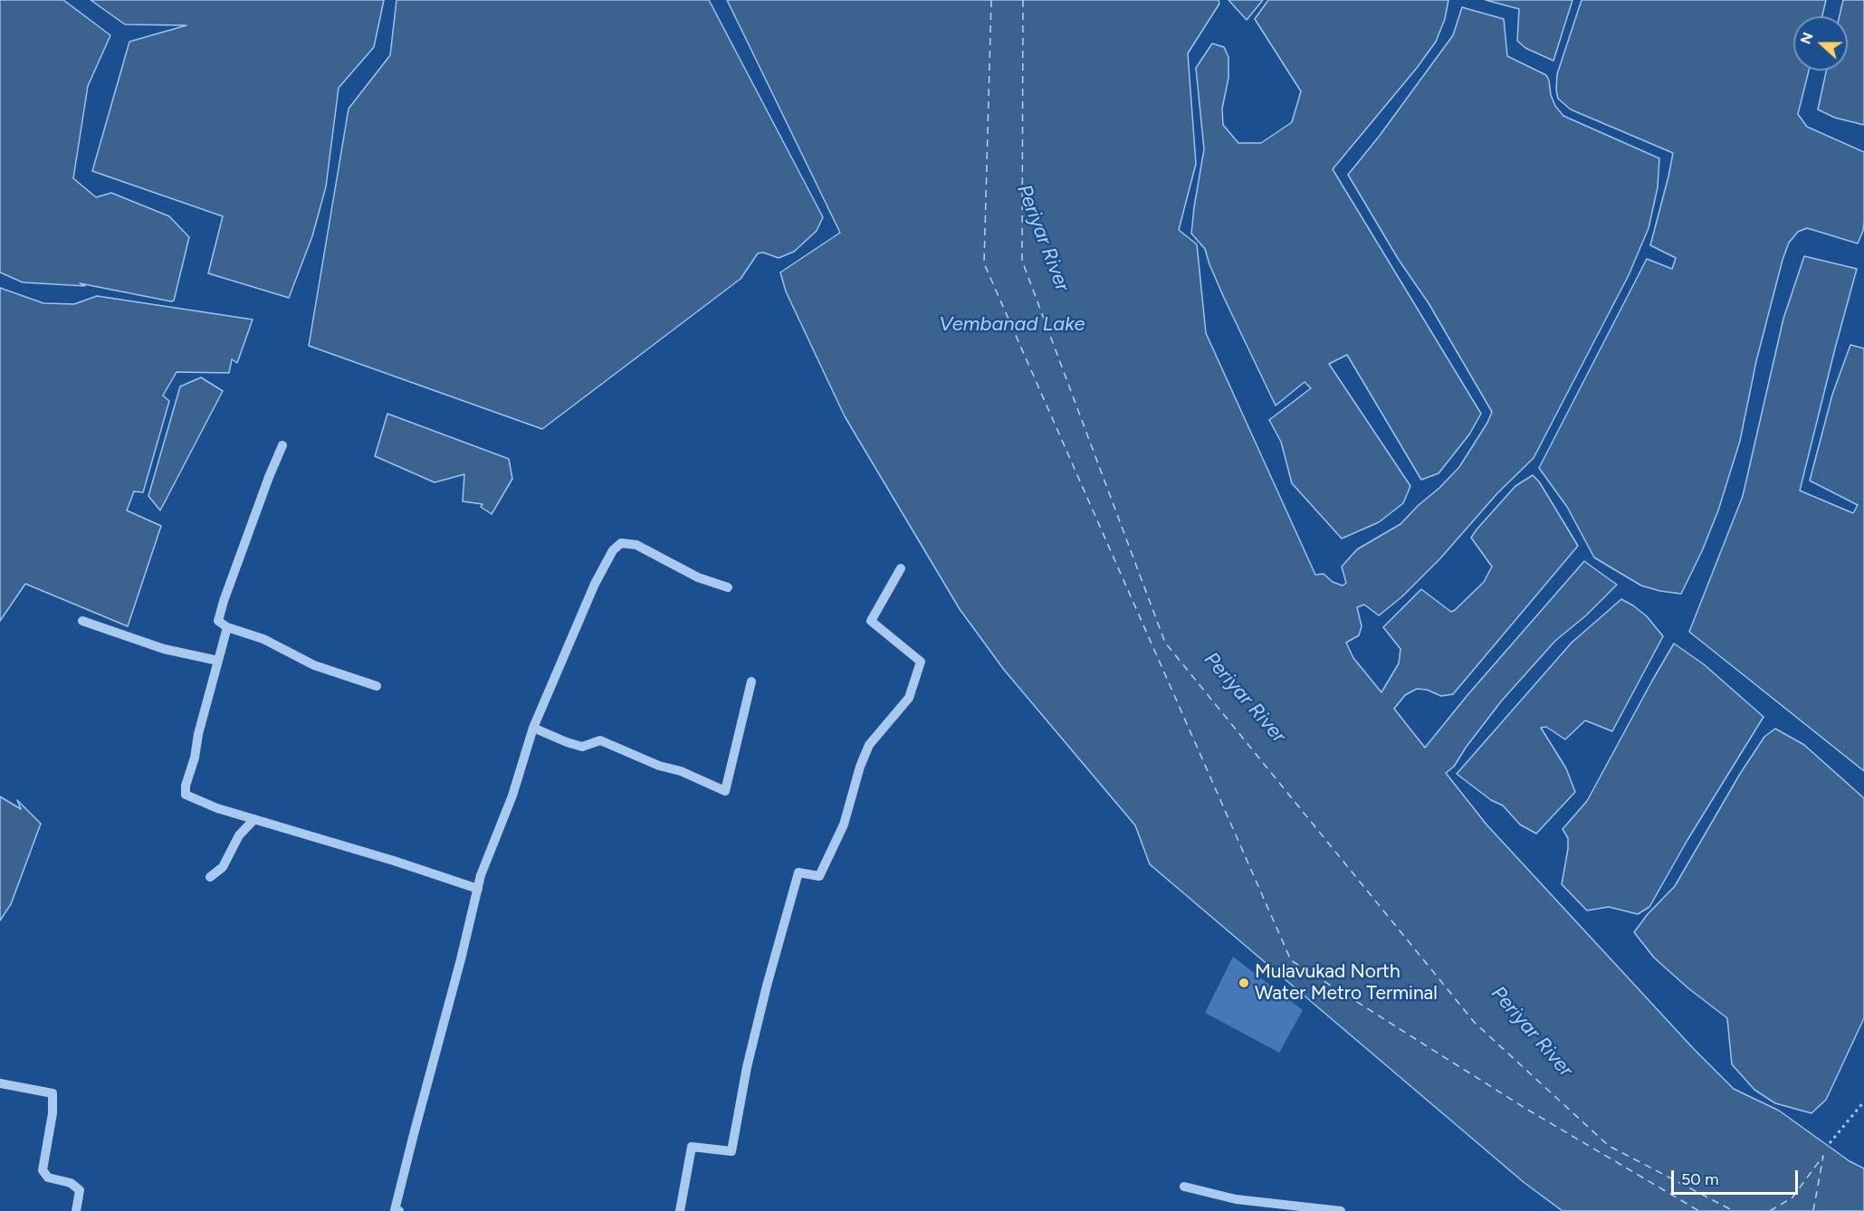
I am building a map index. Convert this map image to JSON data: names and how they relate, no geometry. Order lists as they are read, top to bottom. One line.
{"water":["Periyar River","Vembanad Lake"],"places":["Mulavukad North Water Metro Terminal"],"scale_bar":"50 m","north":"left"}
